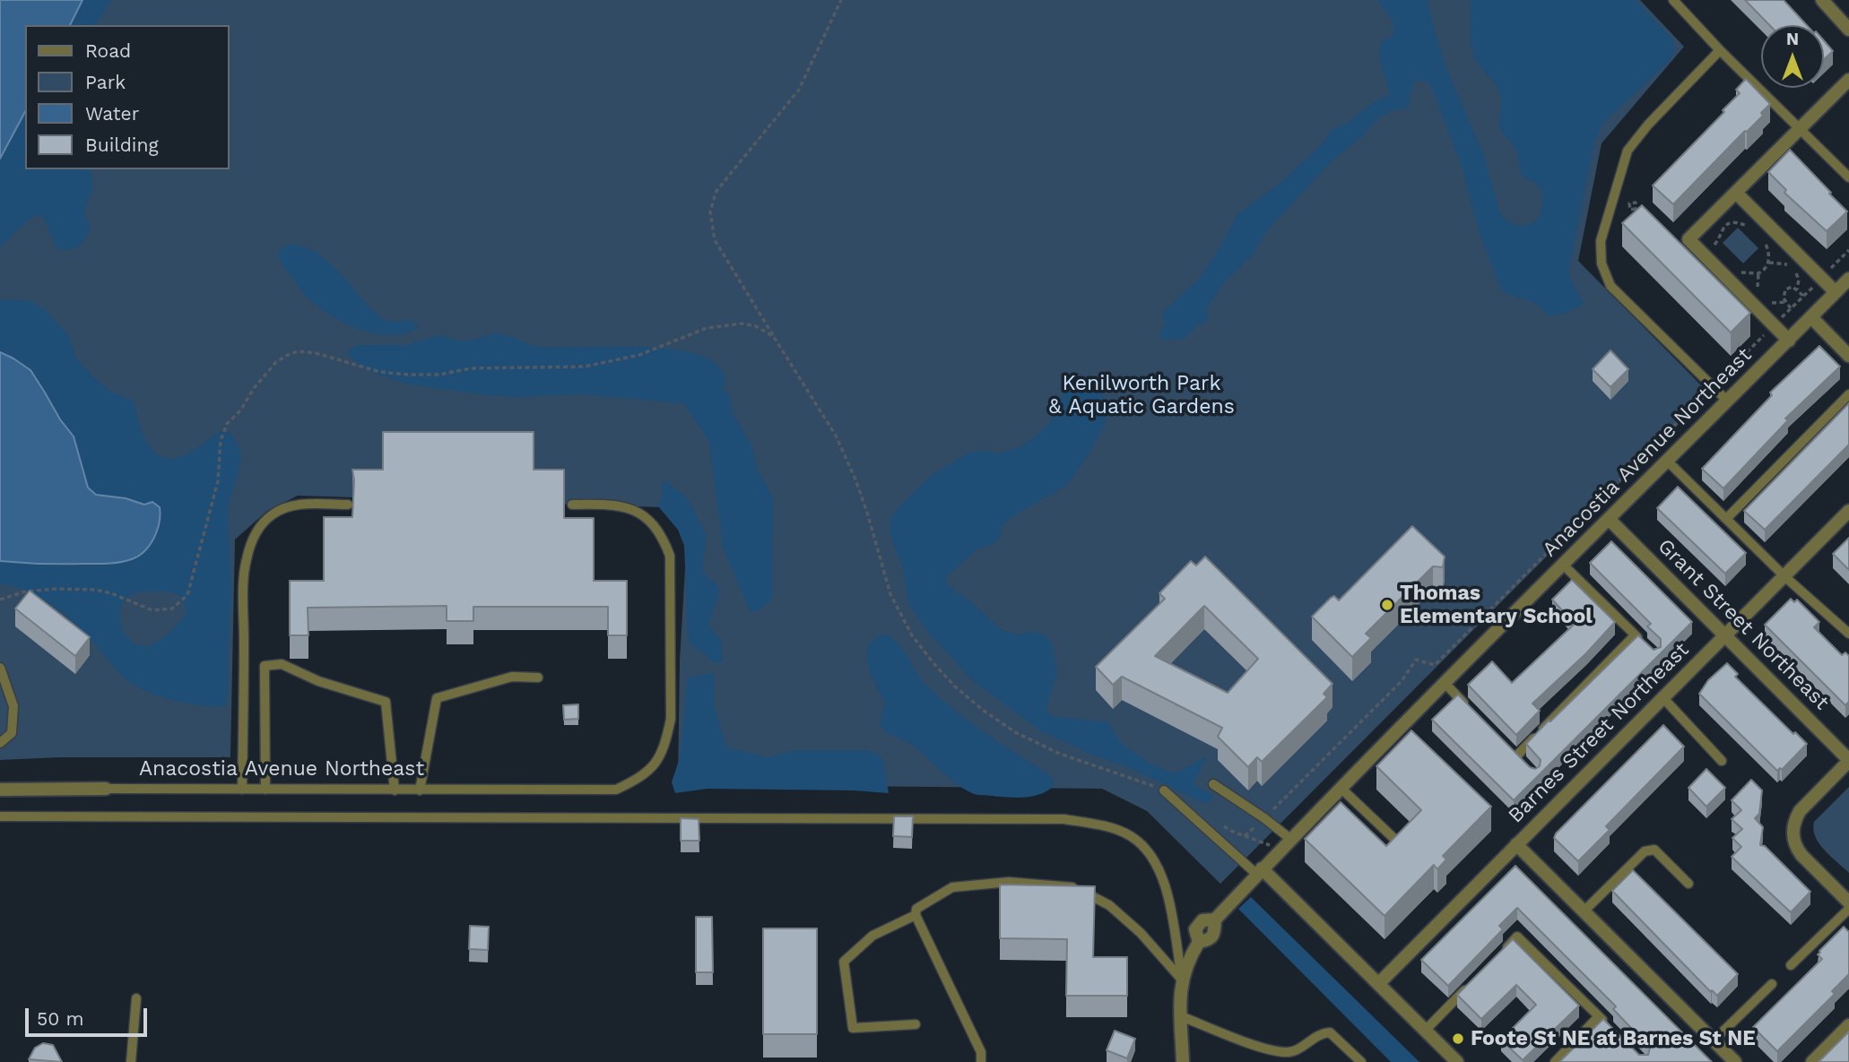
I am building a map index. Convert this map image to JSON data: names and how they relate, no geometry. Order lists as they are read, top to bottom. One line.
{"streets":{"street":["Anacostia Avenue Northeast","Grant Street Northeast","Barnes Street Northeast"]},"crossings":[["Anacostia Avenue Northeast","Grant Street Northeast"],["Grant Street Northeast","Barnes Street Northeast"]],"parks":["Kenilworth Park & Aquatic Gardens"],"places":["Thomas Elementary School","Foote St NE at Barnes St NE"],"legend":["Road","Park","Water","Building"],"scale_bar":"50 m","north":"top"}
